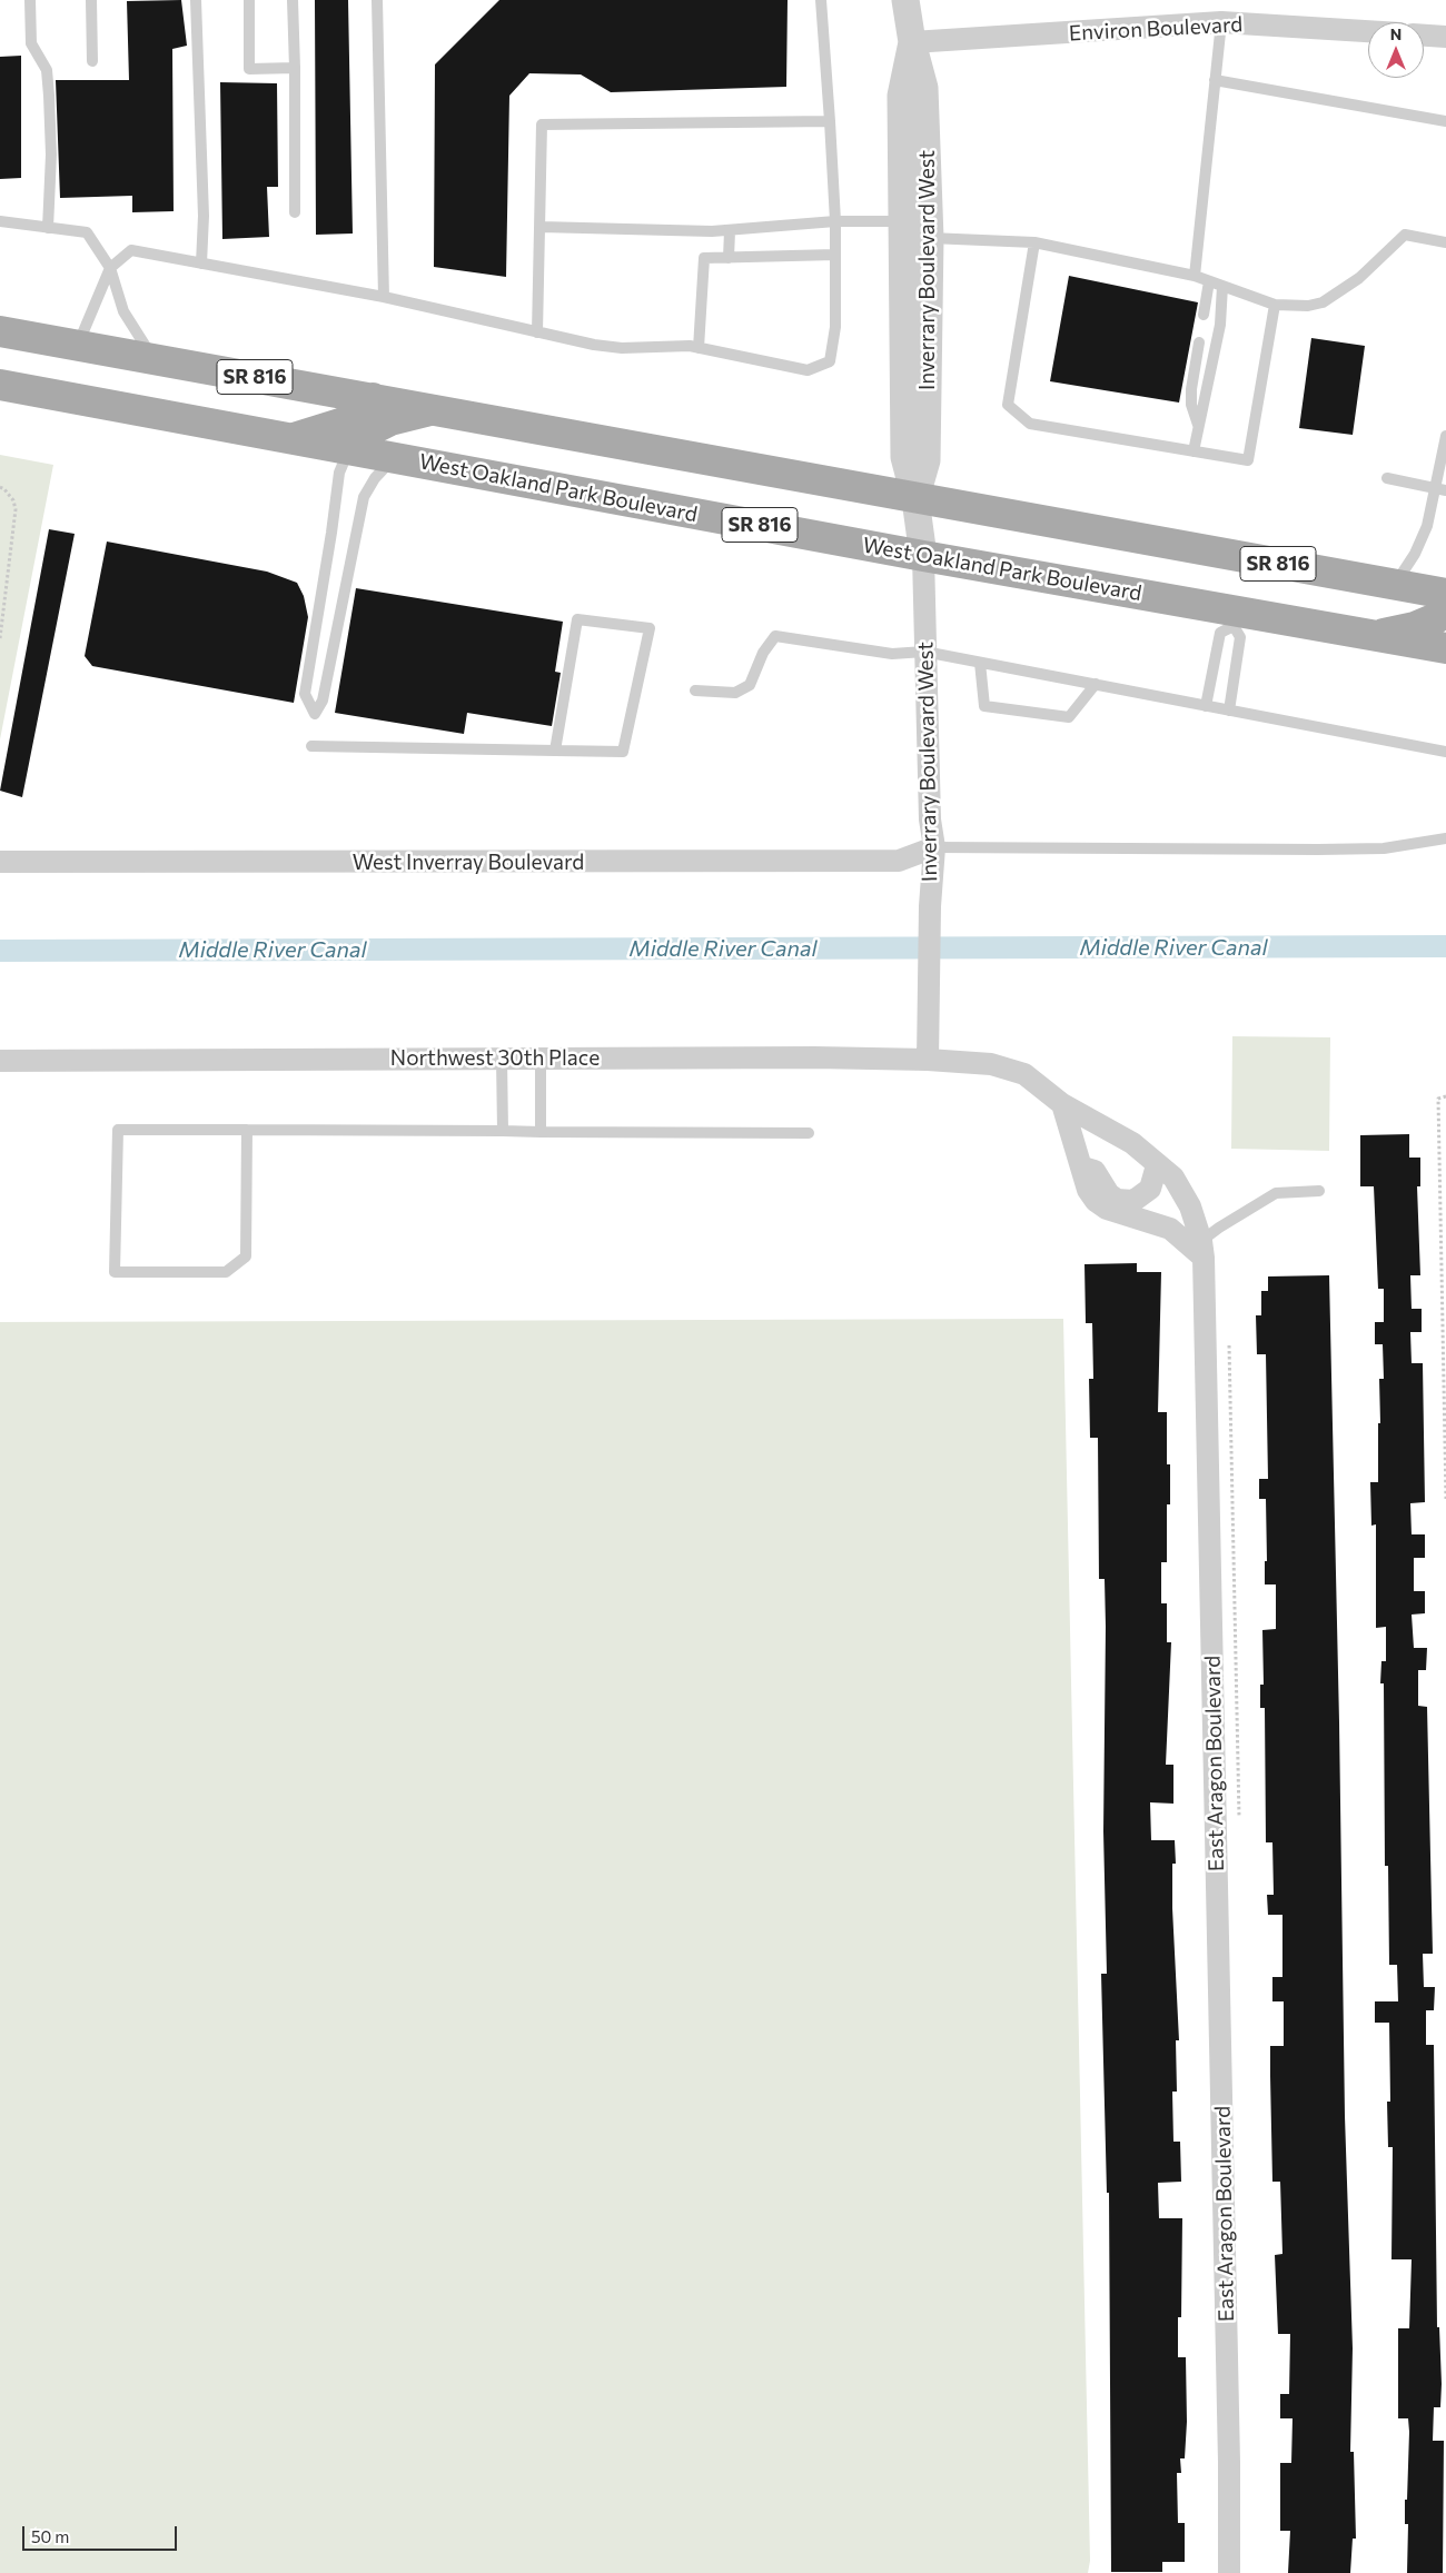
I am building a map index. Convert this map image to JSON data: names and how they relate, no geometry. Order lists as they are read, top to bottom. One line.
{"streets":{"main road":["SR 816","West Oakland Park Boulevard"],"street":["Environ Boulevard","Inverrary Boulevard West","West Inverray Boulevard","Northwest 30th Place","East Aragon Boulevard"]},"crossings":[["Environ Boulevard","Inverrary Boulevard West"],["Inverrary Boulevard West","SR 816"],["Inverrary Boulevard West","West Oakland Park Boulevard"],["Inverrary Boulevard West","West Inverray Boulevard"],["Inverrary Boulevard West","Northwest 30th Place"],["Northwest 30th Place","East Aragon Boulevard"]],"water":["Middle River Canal"],"scale_bar":"50 m","north":"top"}
